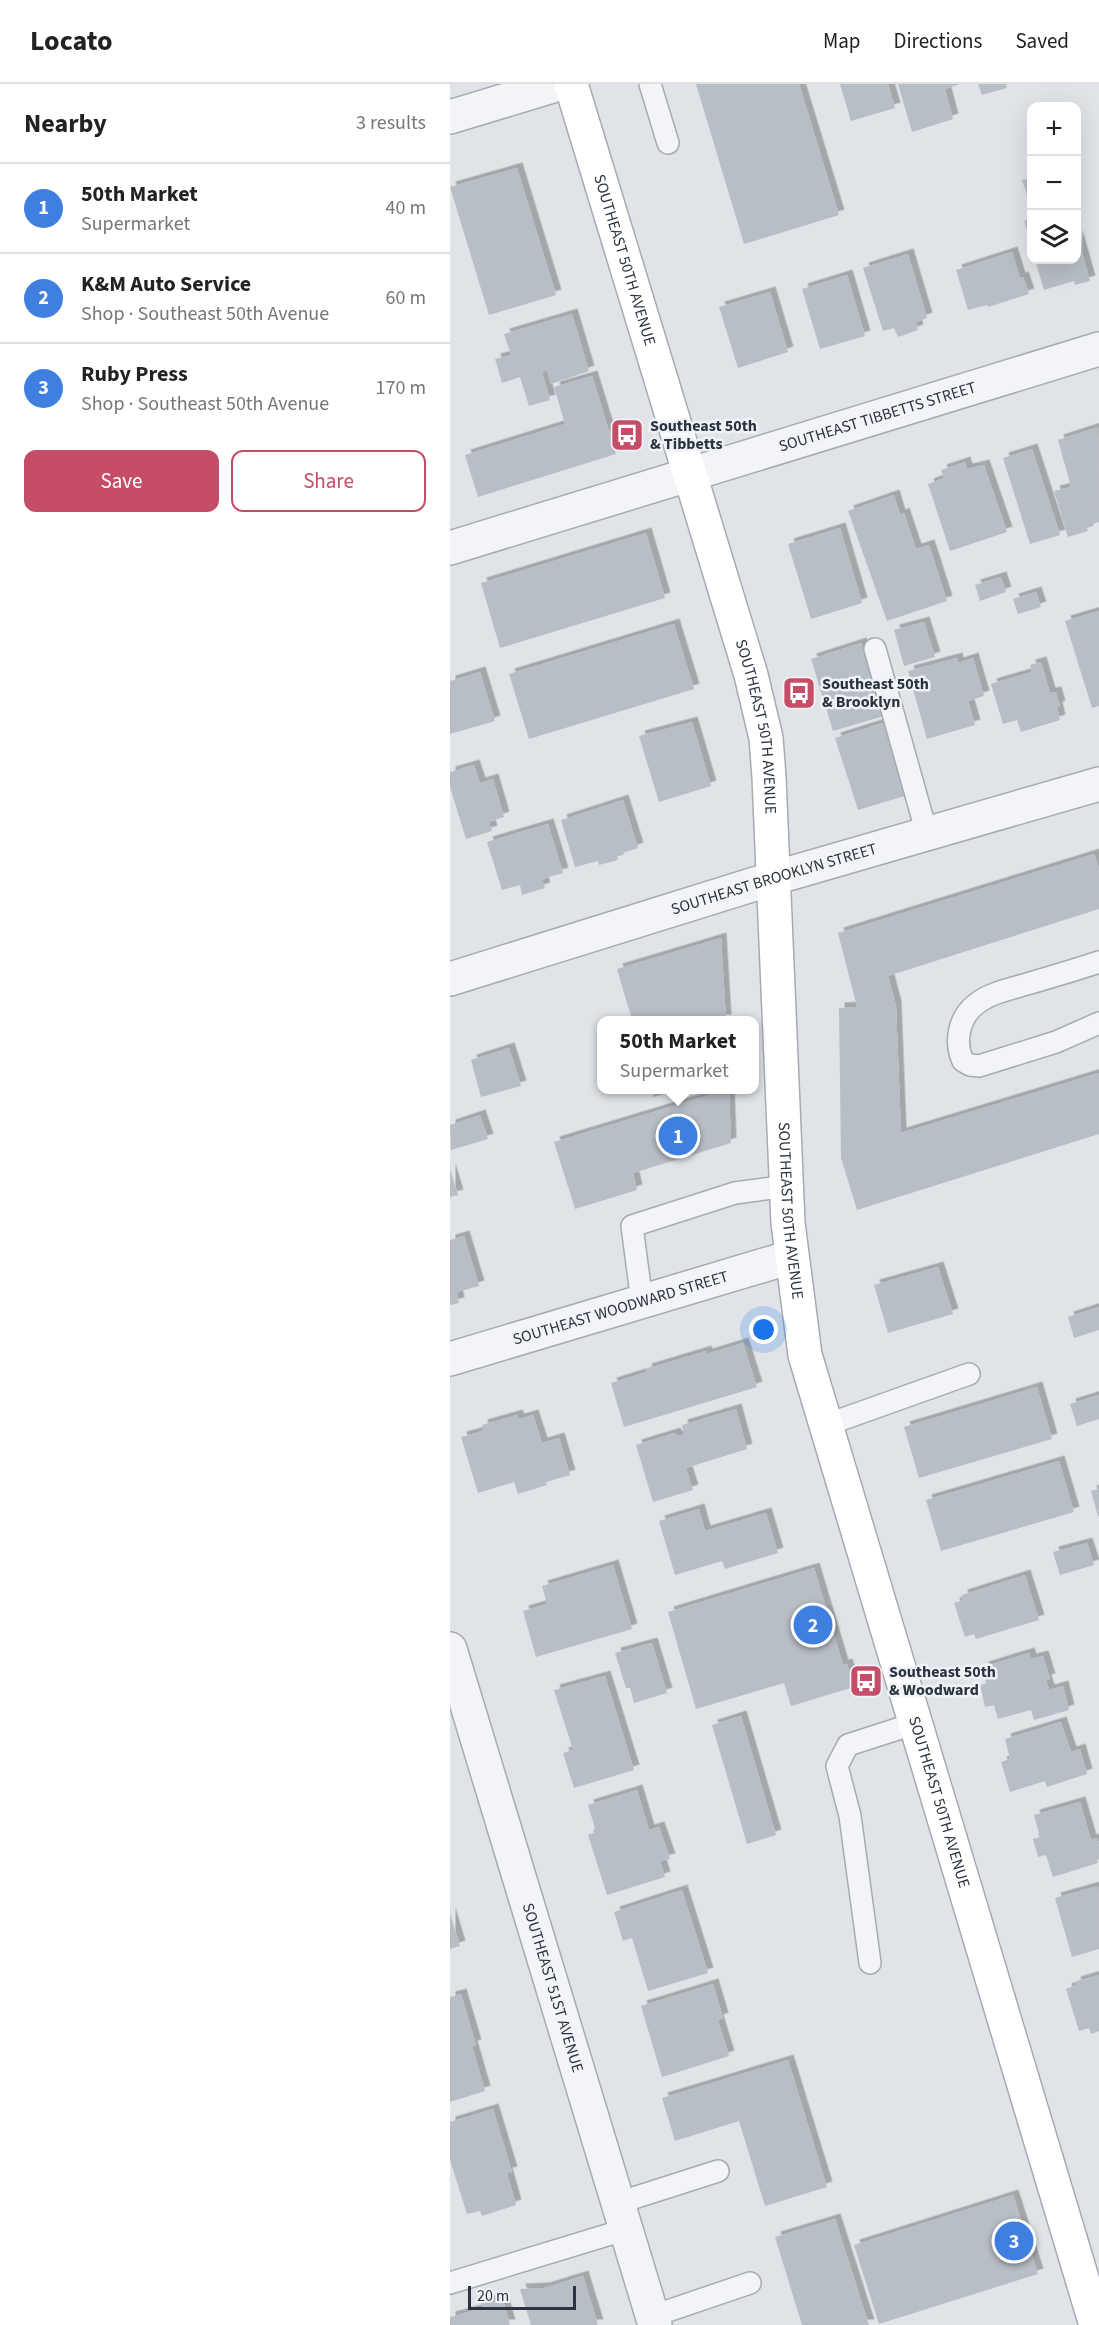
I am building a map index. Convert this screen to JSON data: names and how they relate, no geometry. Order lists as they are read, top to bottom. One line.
{"streets":{"main road":["SOUTHEAST 50TH AVENUE"],"street":["SOUTHEAST TIBBETTS STREET","SOUTHEAST BROOKLYN STREET","SOUTHEAST WOODWARD STREET","SOUTHEAST 51ST AVENUE"]},"crossings":[["SOUTHEAST 50TH AVENUE","SOUTHEAST TIBBETTS STREET"],["SOUTHEAST 50TH AVENUE","SOUTHEAST BROOKLYN STREET"],["SOUTHEAST 50TH AVENUE","SOUTHEAST WOODWARD STREET"]],"places":{"bus stop":["Southeast 50th & Tibbetts","Southeast 50th & Brooklyn","Southeast 50th & Woodward"]},"scale_bar":"20 m","page":{"header":"Locato","nav":["Map","Directions","Saved"],"heading":["Nearby","3 results"],"map_buttons":["+","−"],"list":[{"mark":"1","name":"50th Market","note":"Supermarket","value":"40 m"},{"mark":"2","name":"K&M Auto Service","note":"Shop · Southeast 50th Avenue","value":"60 m"},{"mark":"3","name":"Ruby Press","note":"Shop · Southeast 50th Avenue","value":"170 m"}],"buttons":["Save","Share"],"popup":["50th Market","Supermarket"],"pins":["1","2","3"],"scale":"20 m"}}
